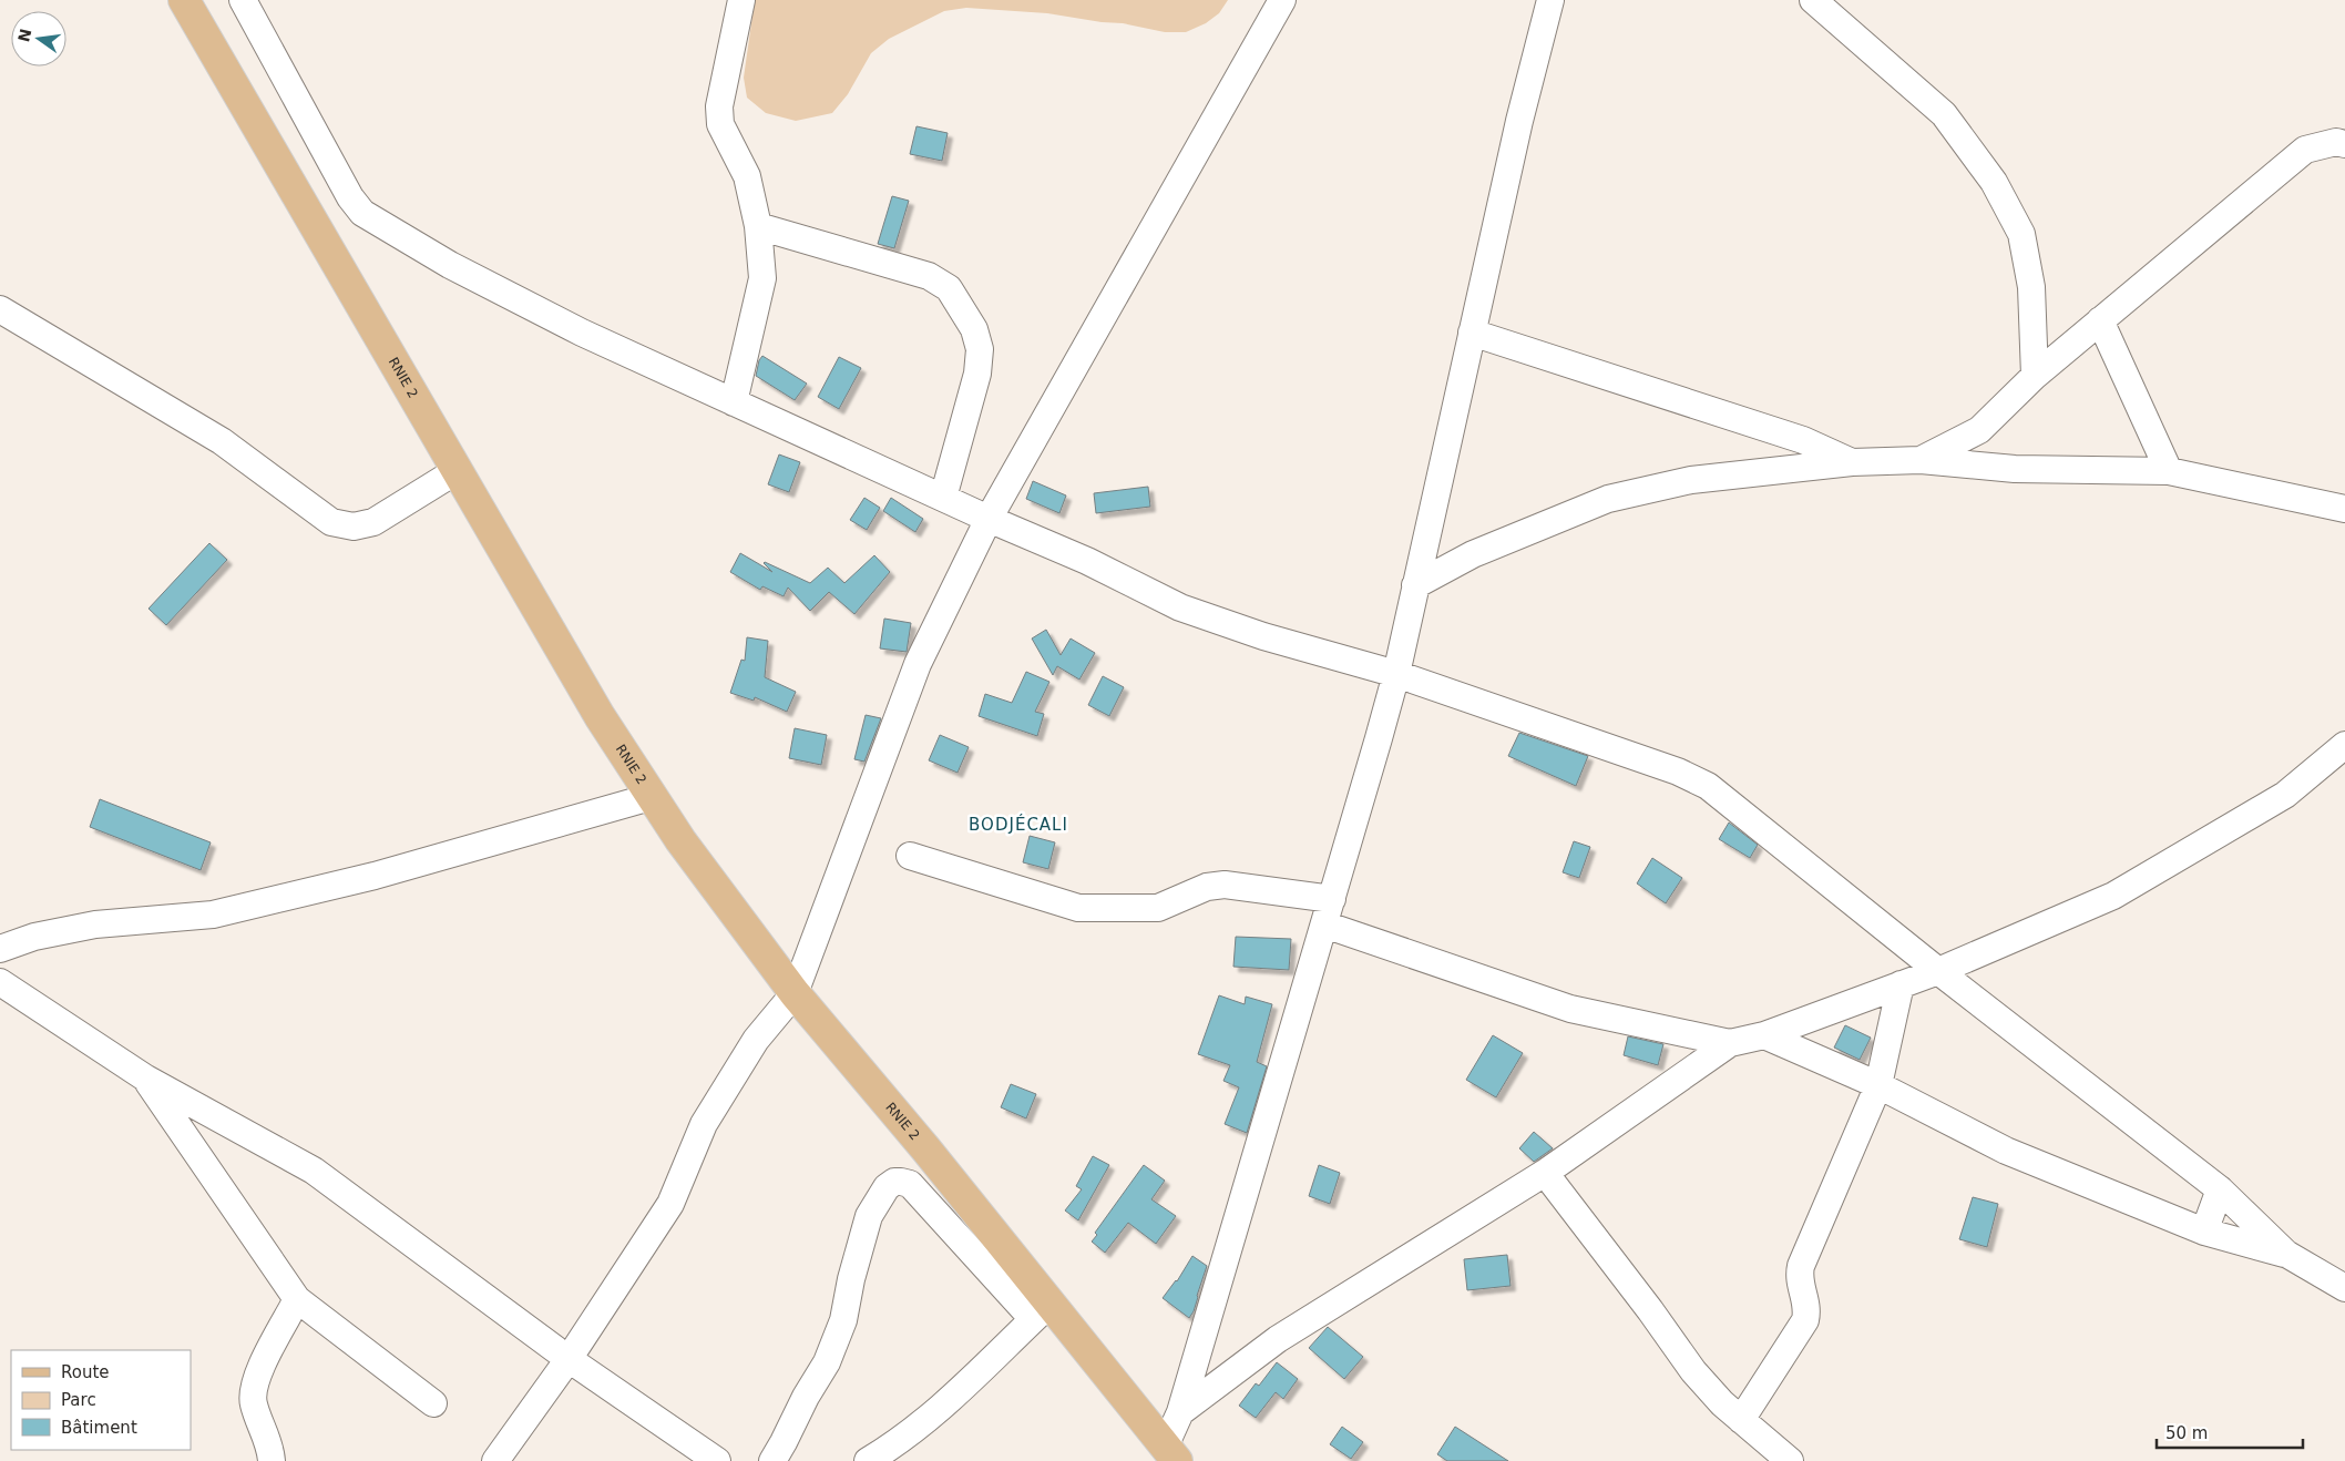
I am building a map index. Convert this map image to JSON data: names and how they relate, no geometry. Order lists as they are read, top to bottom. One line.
{"streets":{"main road":["RNIE 2"]},"districts":["BODJÉCALI"],"legend":["Route","Parc","Bâtiment"],"scale_bar":"50 m","north":"left"}
